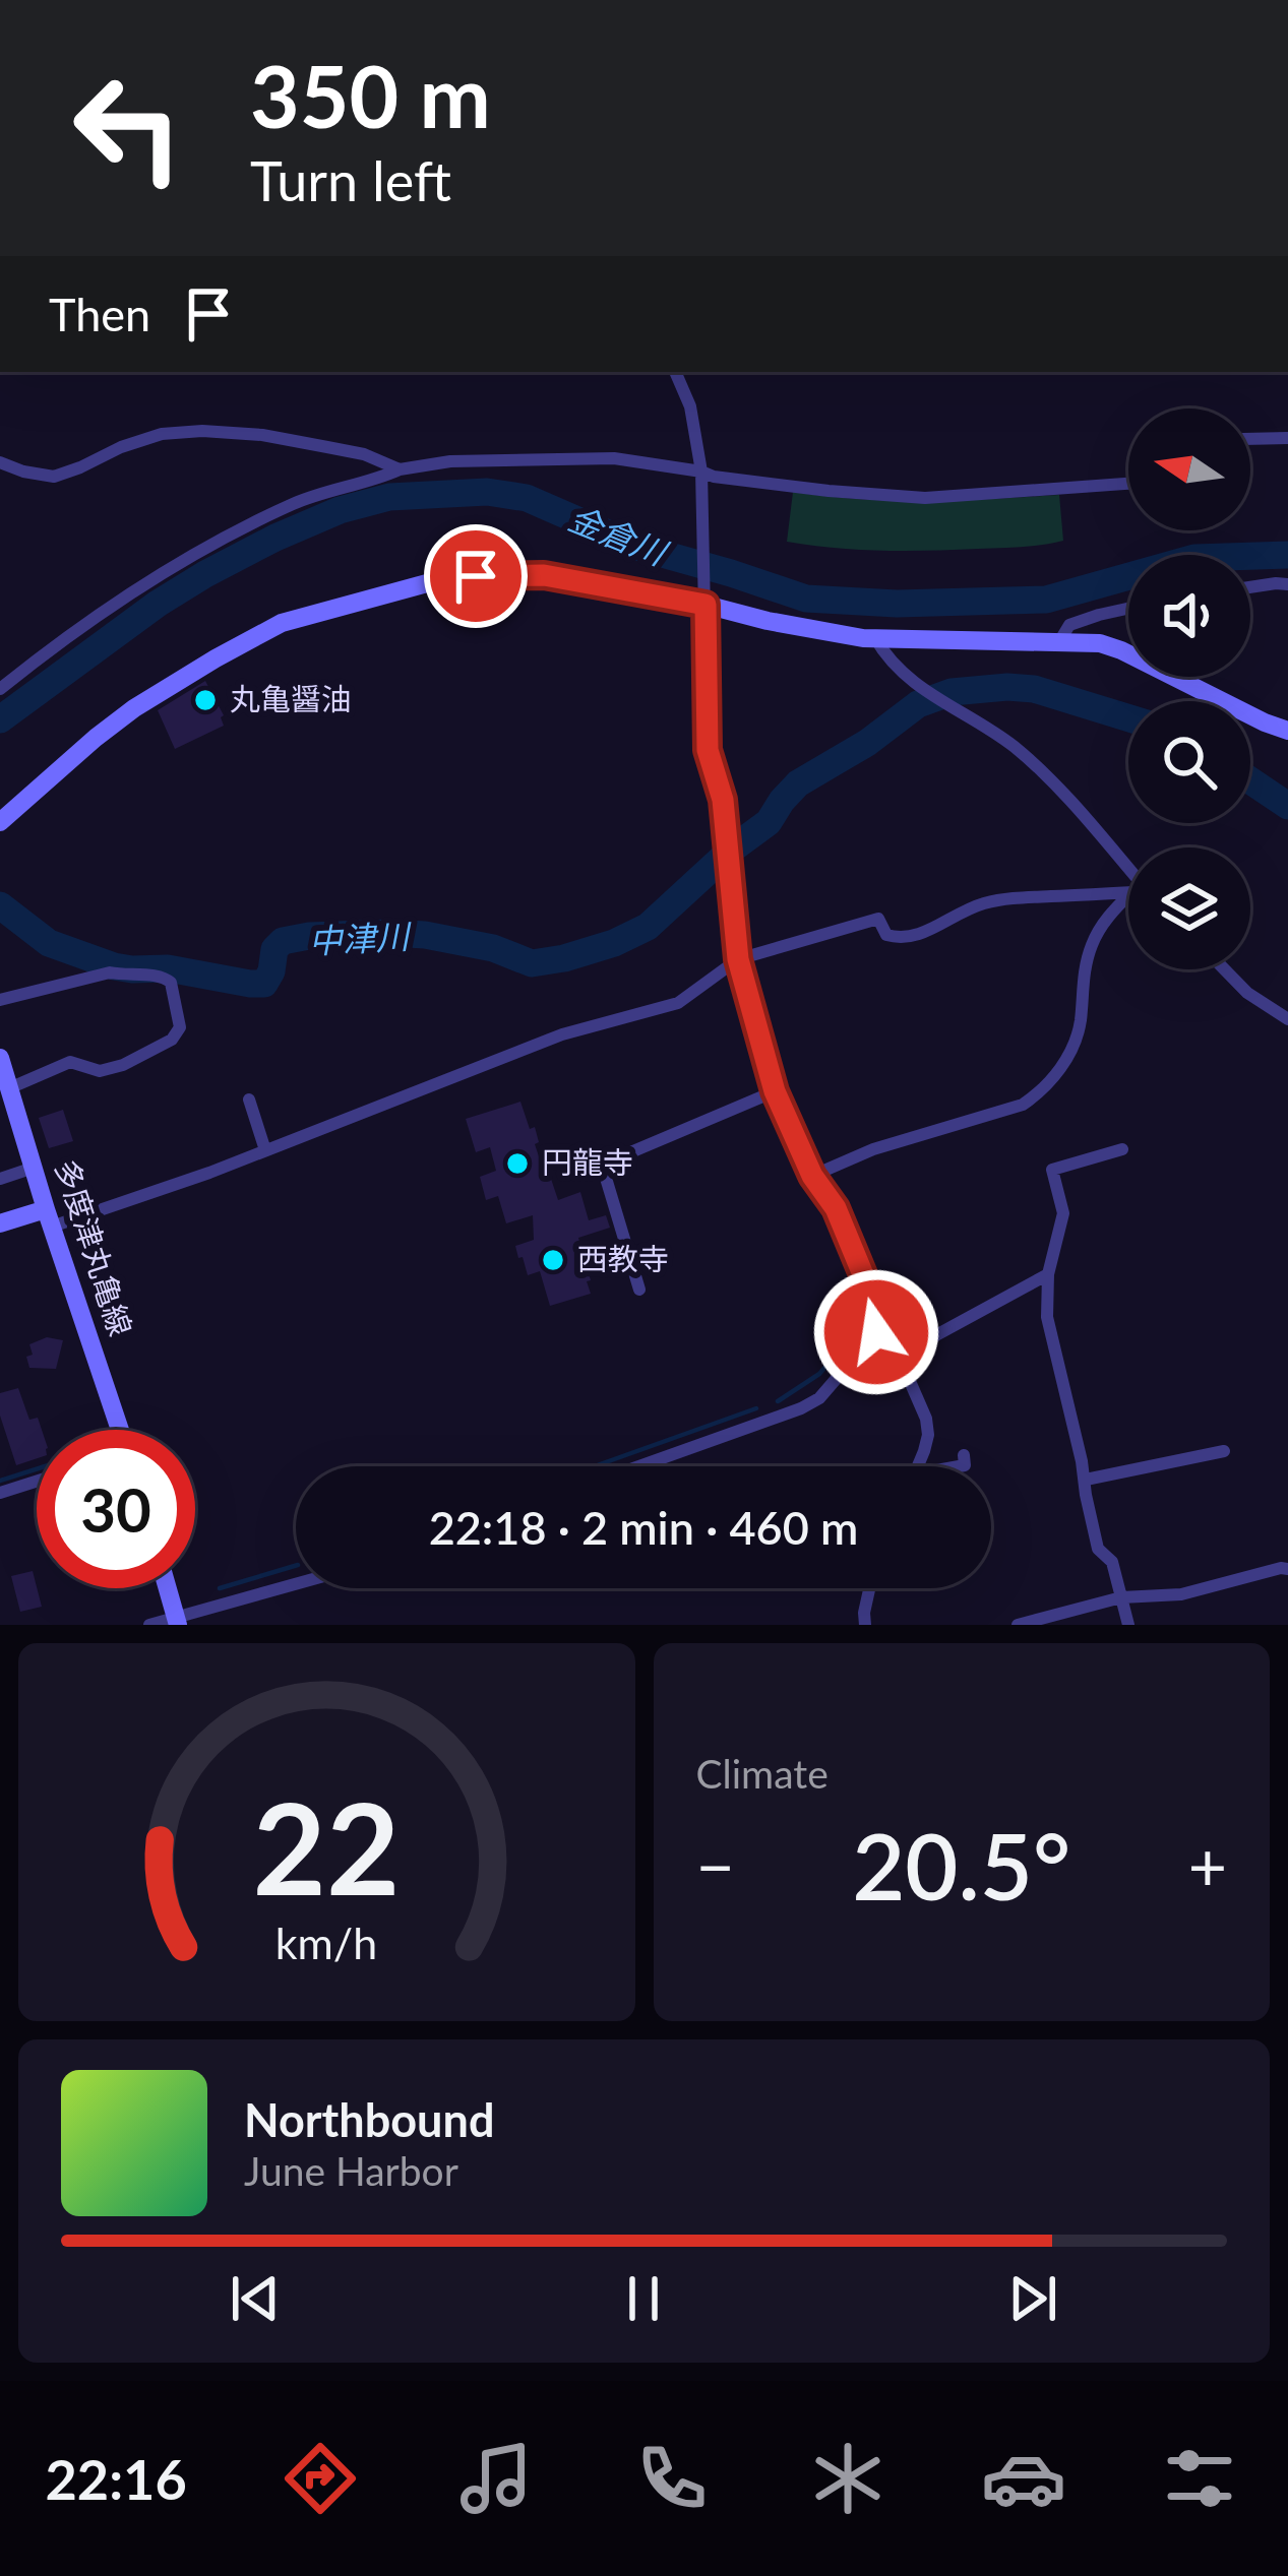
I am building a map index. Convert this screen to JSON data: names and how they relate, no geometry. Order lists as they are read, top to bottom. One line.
{"streets":{"street":["多度津丸亀線"]},"water":["金倉川","中津川"],"places":["丸亀醤油","円龍寺","西教寺"],"north":"left","page":{"turn":["350 m","Turn left"],"then":"Then","limit":"30","trip":"22:18 · 2 min · 460 m","tile":"Climate","heat":["−","20.5°","+"],"song":["Northbound","June Harbor"],"tabs":"22:16","gauge":["22","km/h"]}}
